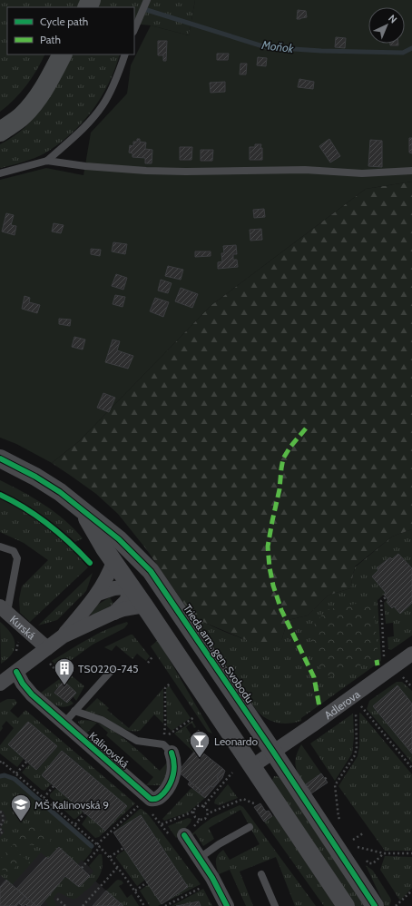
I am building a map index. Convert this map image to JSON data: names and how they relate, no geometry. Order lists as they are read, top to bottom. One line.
{"streets":{"street":["Kurská","Trieda arm. gen. Svobodu","Adlerova","Kalinovská"]},"crossings":[["Kurská","Trieda arm. gen. Svobodu"],["Kurská","Kalinovská"],["Trieda arm. gen. Svobodu","Adlerova"]],"water":["Moňok"],"places":{"building":["TS0220-745"],"bar":["Leonardo"],"school or university":["MŠ Kalinovská 9"]},"legend":["Cycle path","Path"],"north":"top right"}
